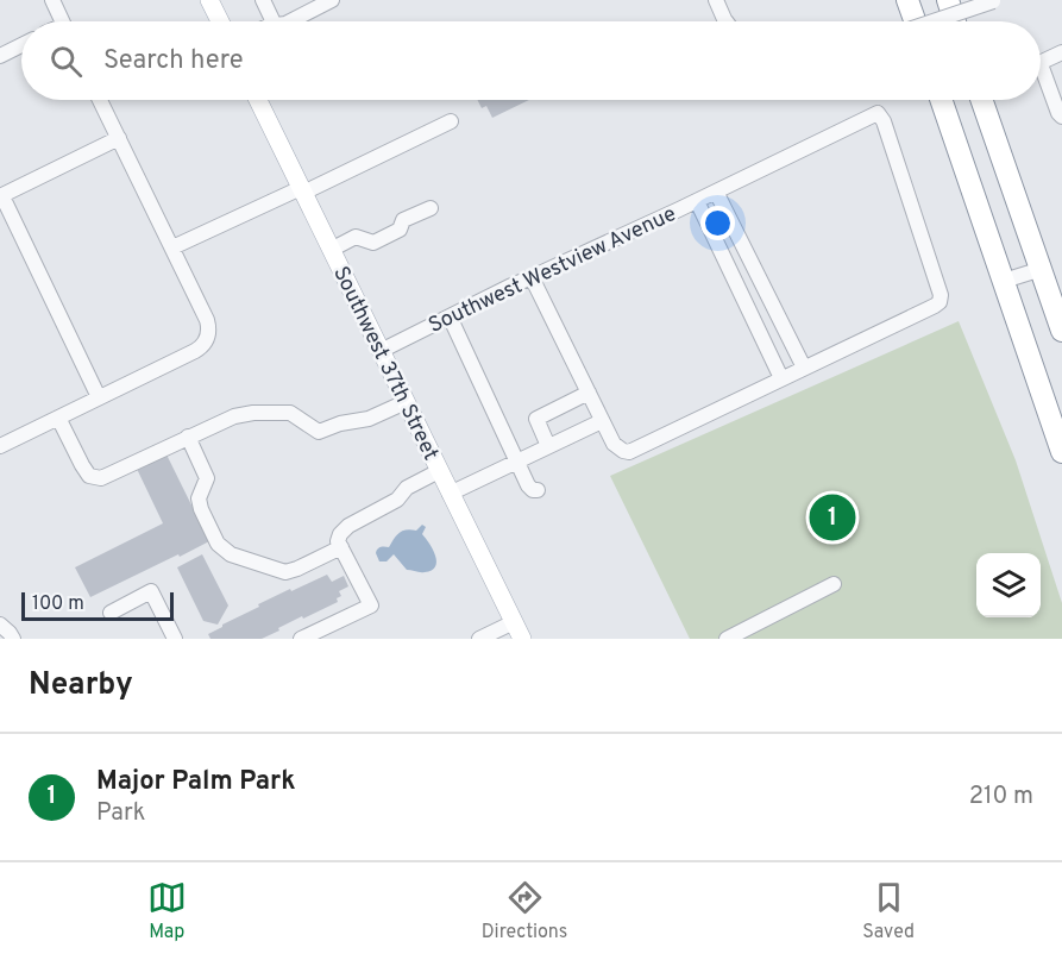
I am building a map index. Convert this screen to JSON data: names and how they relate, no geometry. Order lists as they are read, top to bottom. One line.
{"streets":{"main road":["Southwest 37th Street"],"street":["Southwest Westview Avenue"]},"crossings":[["Southwest Westview Avenue","Southwest 37th Street"]],"scale_bar":"100 m","page":{"search":"Search here","pins":"1","scale":"100 m","heading":"Nearby","list":[{"mark":"1","name":"Major Palm Park","note":"Park","value":"210 m"}],"nav":["Map","Directions","Saved"]}}
